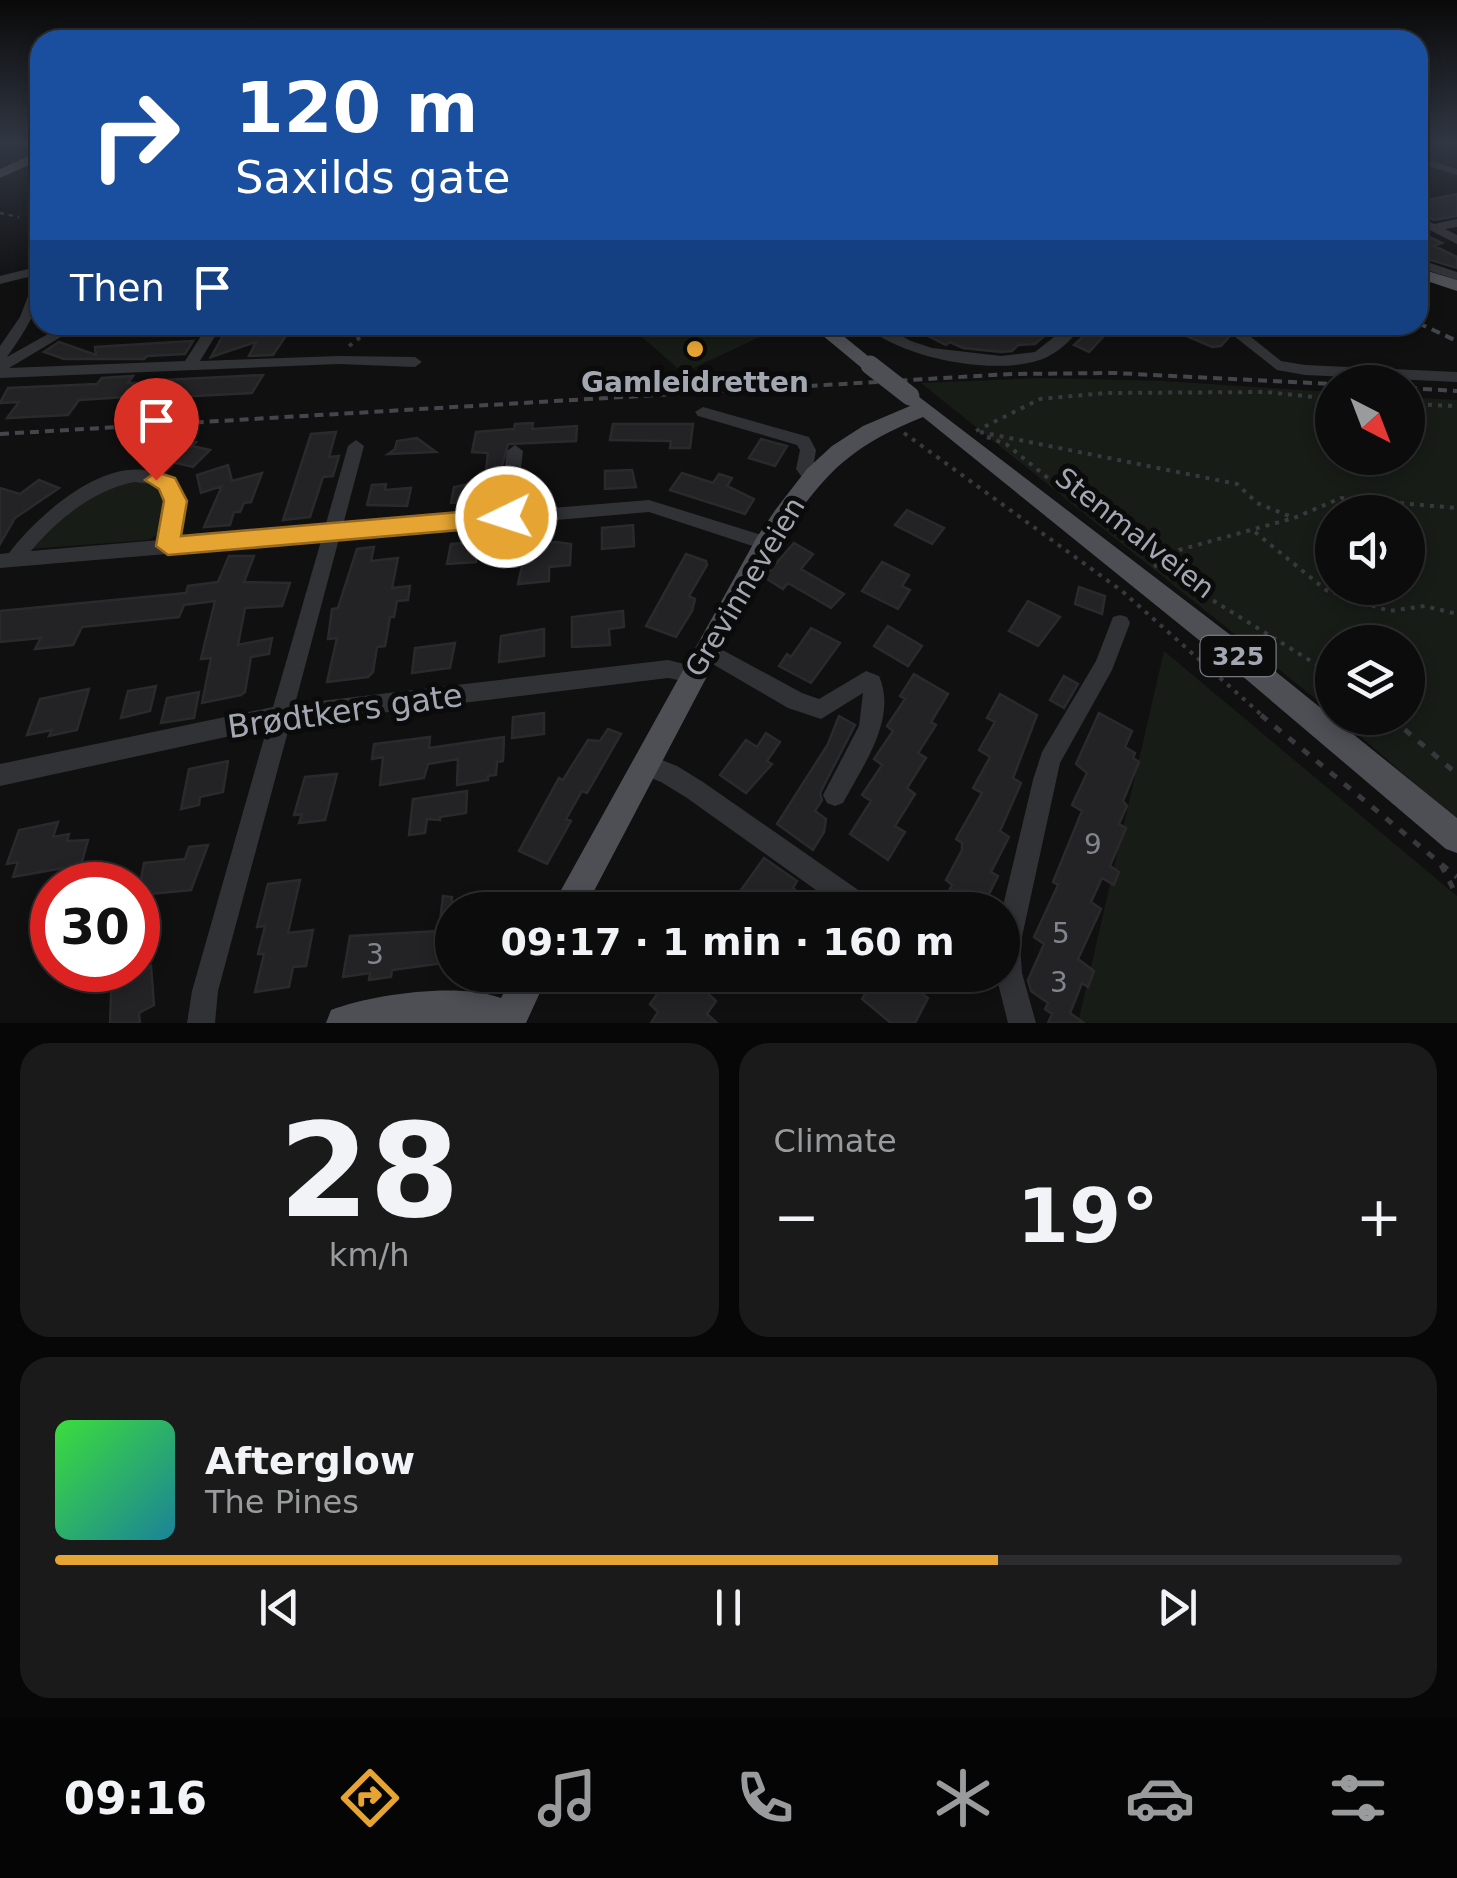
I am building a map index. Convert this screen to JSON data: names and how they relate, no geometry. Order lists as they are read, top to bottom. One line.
{"streets":{"main road":["Stenmalveien","Grevinneveien","325"],"street":["Brødtkers gate"]},"crossings":[["Stenmalveien","Grevinneveien"],["Stenmalveien","325"],["Grevinneveien","325"],["Grevinneveien","Brødtkers gate"]],"places":["Gamleidretten"],"house_numbers":["9","5","3","3"],"north":"bottom right","page":{"turn":["120 m","Saxilds gate"],"then":"Then","limit":"30","trip":"09:17 · 1 min · 160 m","tile":[["28","km/h"],"Climate"],"heat":["−","19°","+"],"song":["Afterglow","The Pines"],"tabs":"09:16"}}
